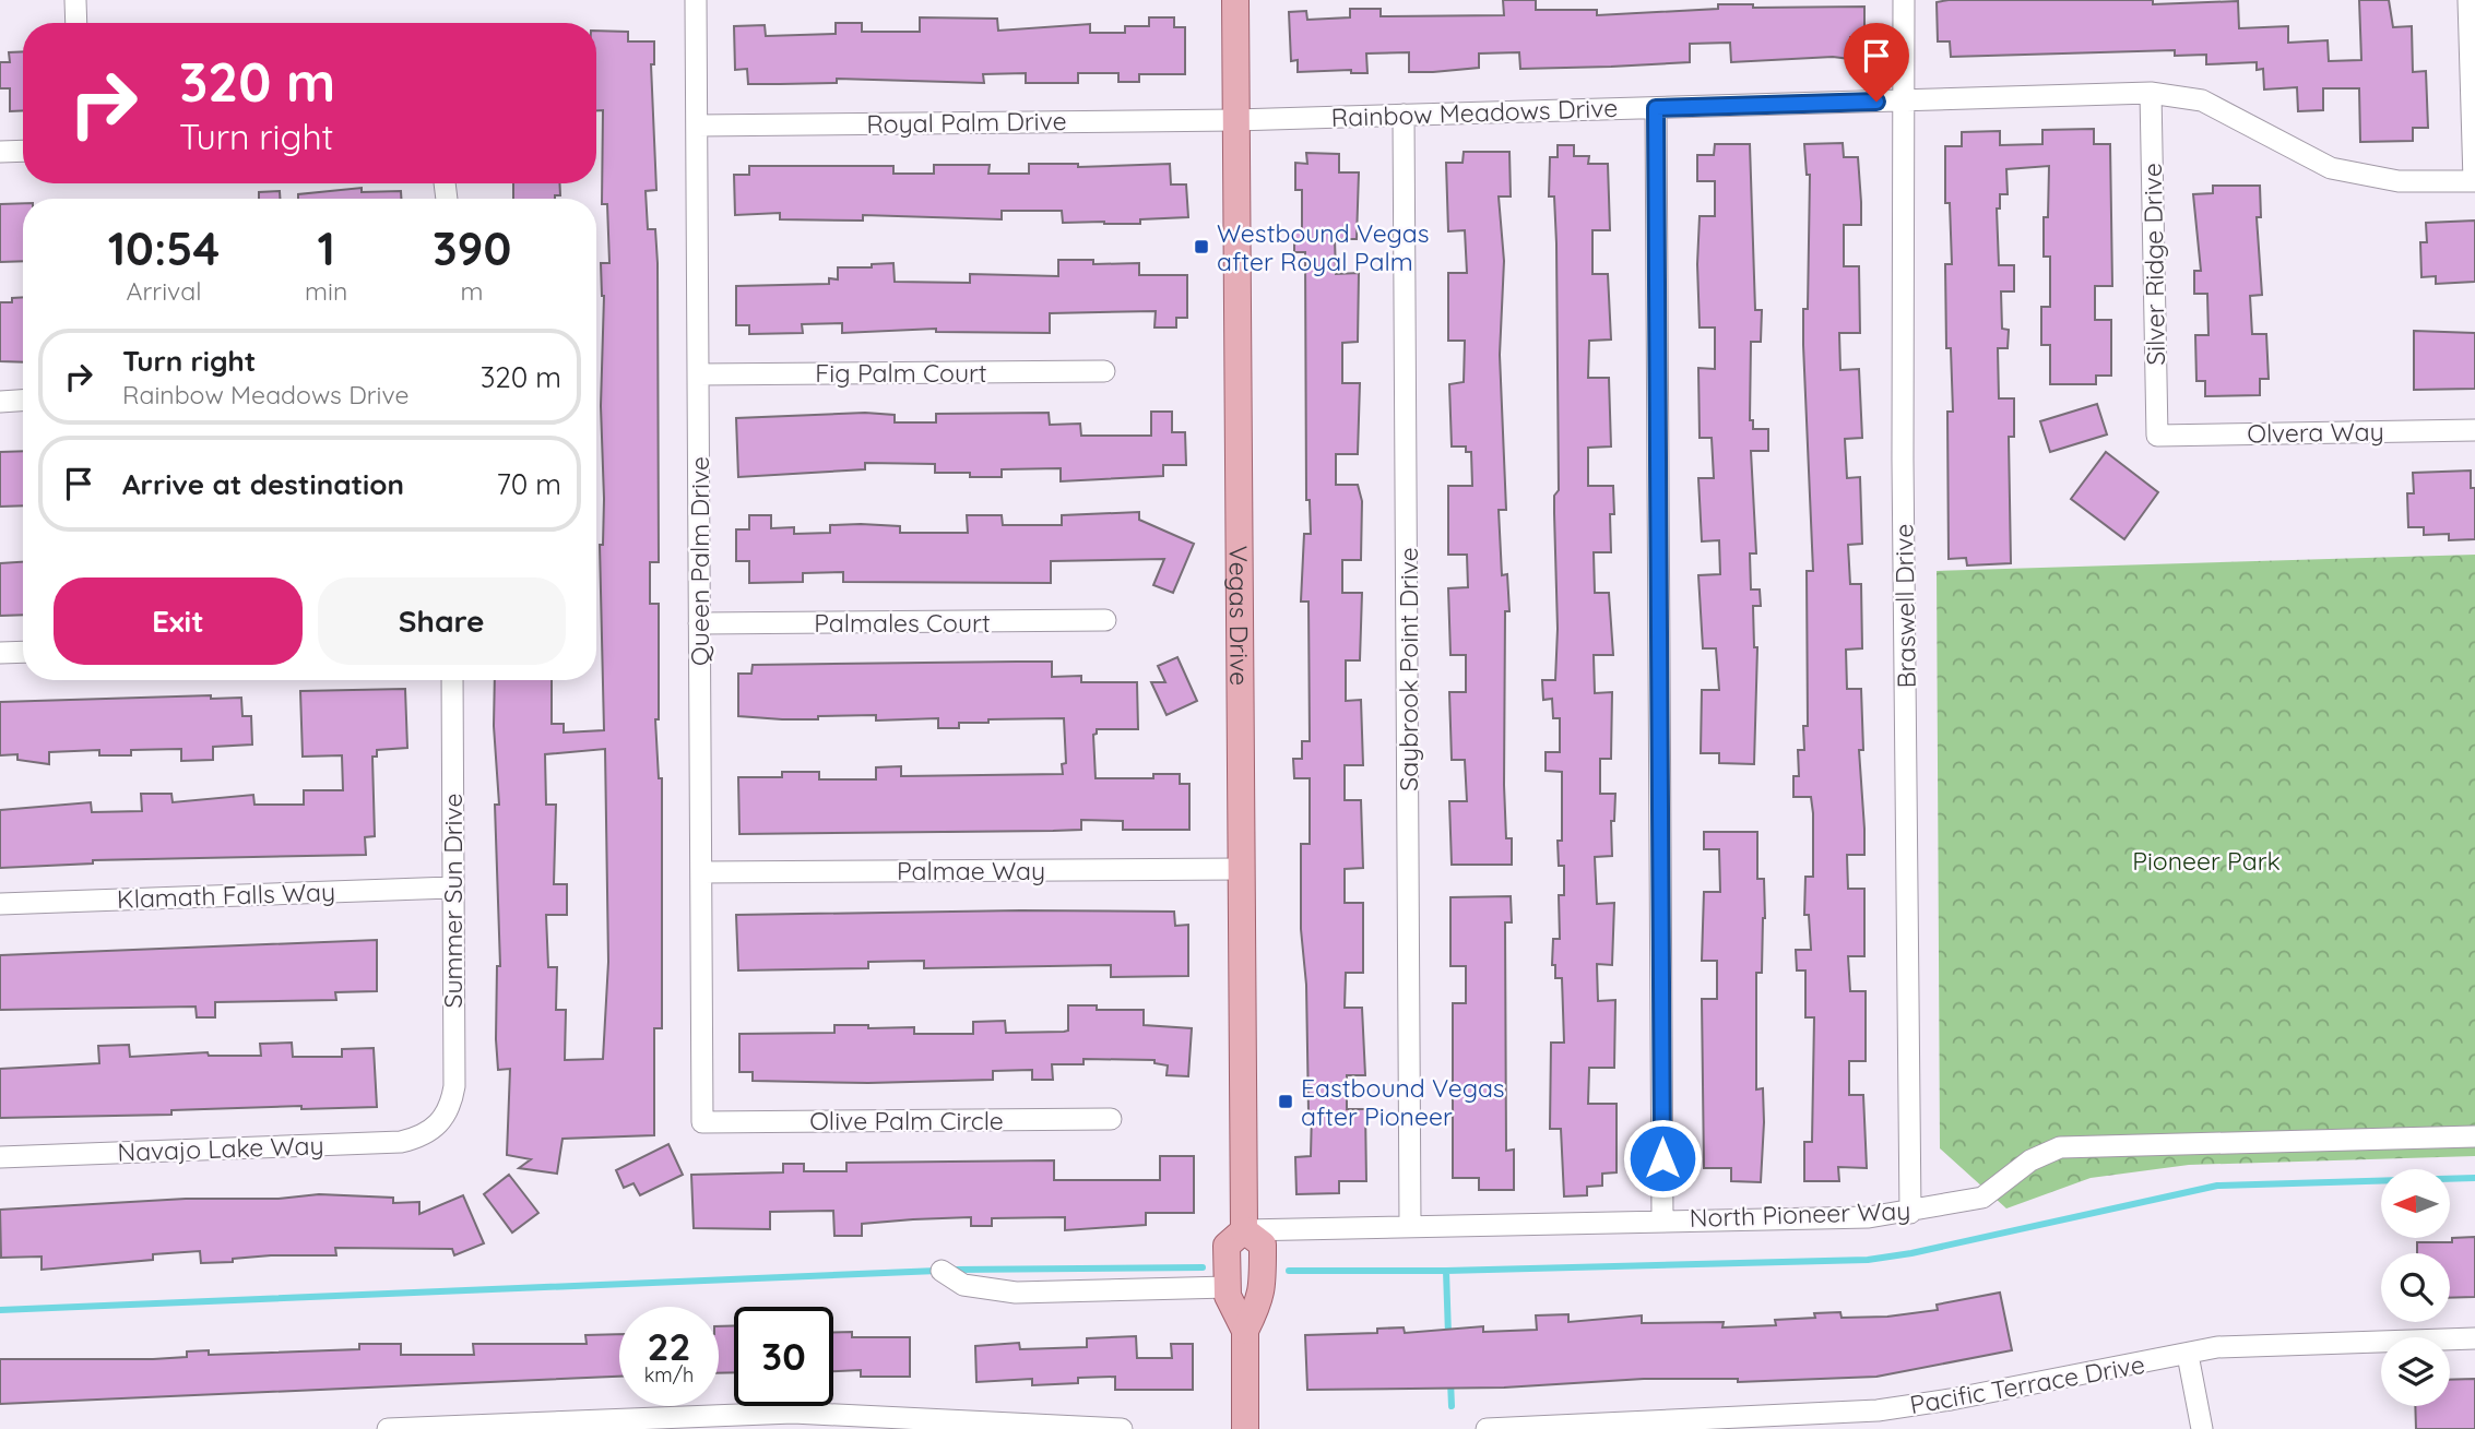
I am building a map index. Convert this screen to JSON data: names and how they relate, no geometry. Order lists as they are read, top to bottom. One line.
{"streets":{"main road":["Vegas Drive"],"street":["Rainbow Meadows Drive","Royal Palm Drive","Silver Ridge Drive","Fig Palm Court","Olvera Way","Queen Palm Drive","Braswell Drive","Palmales Court","Saybrook Point Drive","Palmae Way","Klamath Falls Way","Summer Sun Drive","Olive Palm Circle","Navajo Lake Way","North Pioneer Way","Pacific Terrace Drive"]},"crossings":[["Rainbow Meadows Drive","Royal Palm Drive"],["Rainbow Meadows Drive","Silver Ridge Drive"],["Rainbow Meadows Drive","Braswell Drive"],["Rainbow Meadows Drive","Vegas Drive"],["Rainbow Meadows Drive","Saybrook Point Drive"],["Royal Palm Drive","Queen Palm Drive"],["Royal Palm Drive","Vegas Drive"],["Silver Ridge Drive","Olvera Way"],["Fig Palm Court","Queen Palm Drive"],["Queen Palm Drive","Palmales Court"],["Queen Palm Drive","Palmae Way"],["Queen Palm Drive","Olive Palm Circle"],["Braswell Drive","North Pioneer Way"],["Vegas Drive","Palmae Way"],["Vegas Drive","North Pioneer Way"],["Saybrook Point Drive","North Pioneer Way"],["Klamath Falls Way","Summer Sun Drive"],["Summer Sun Drive","Navajo Lake Way"]],"parks":["Pioneer Park"],"places":{"transit":["Westbound Vegas after Royal Palm","Eastbound Vegas after Pioneer"]},"north":"left","page":{"turn":["320 m","Turn right"],"eta":["10:54","Arrival","1","min","390","m"],"list":[{"name":"Turn right","note":"Rainbow Meadows Drive","value":"320 m"},{"name":"Arrive at destination","value":"70 m"}],"buttons":["Exit","Share"],"speed":"22 km/h","limit":"30"}}
